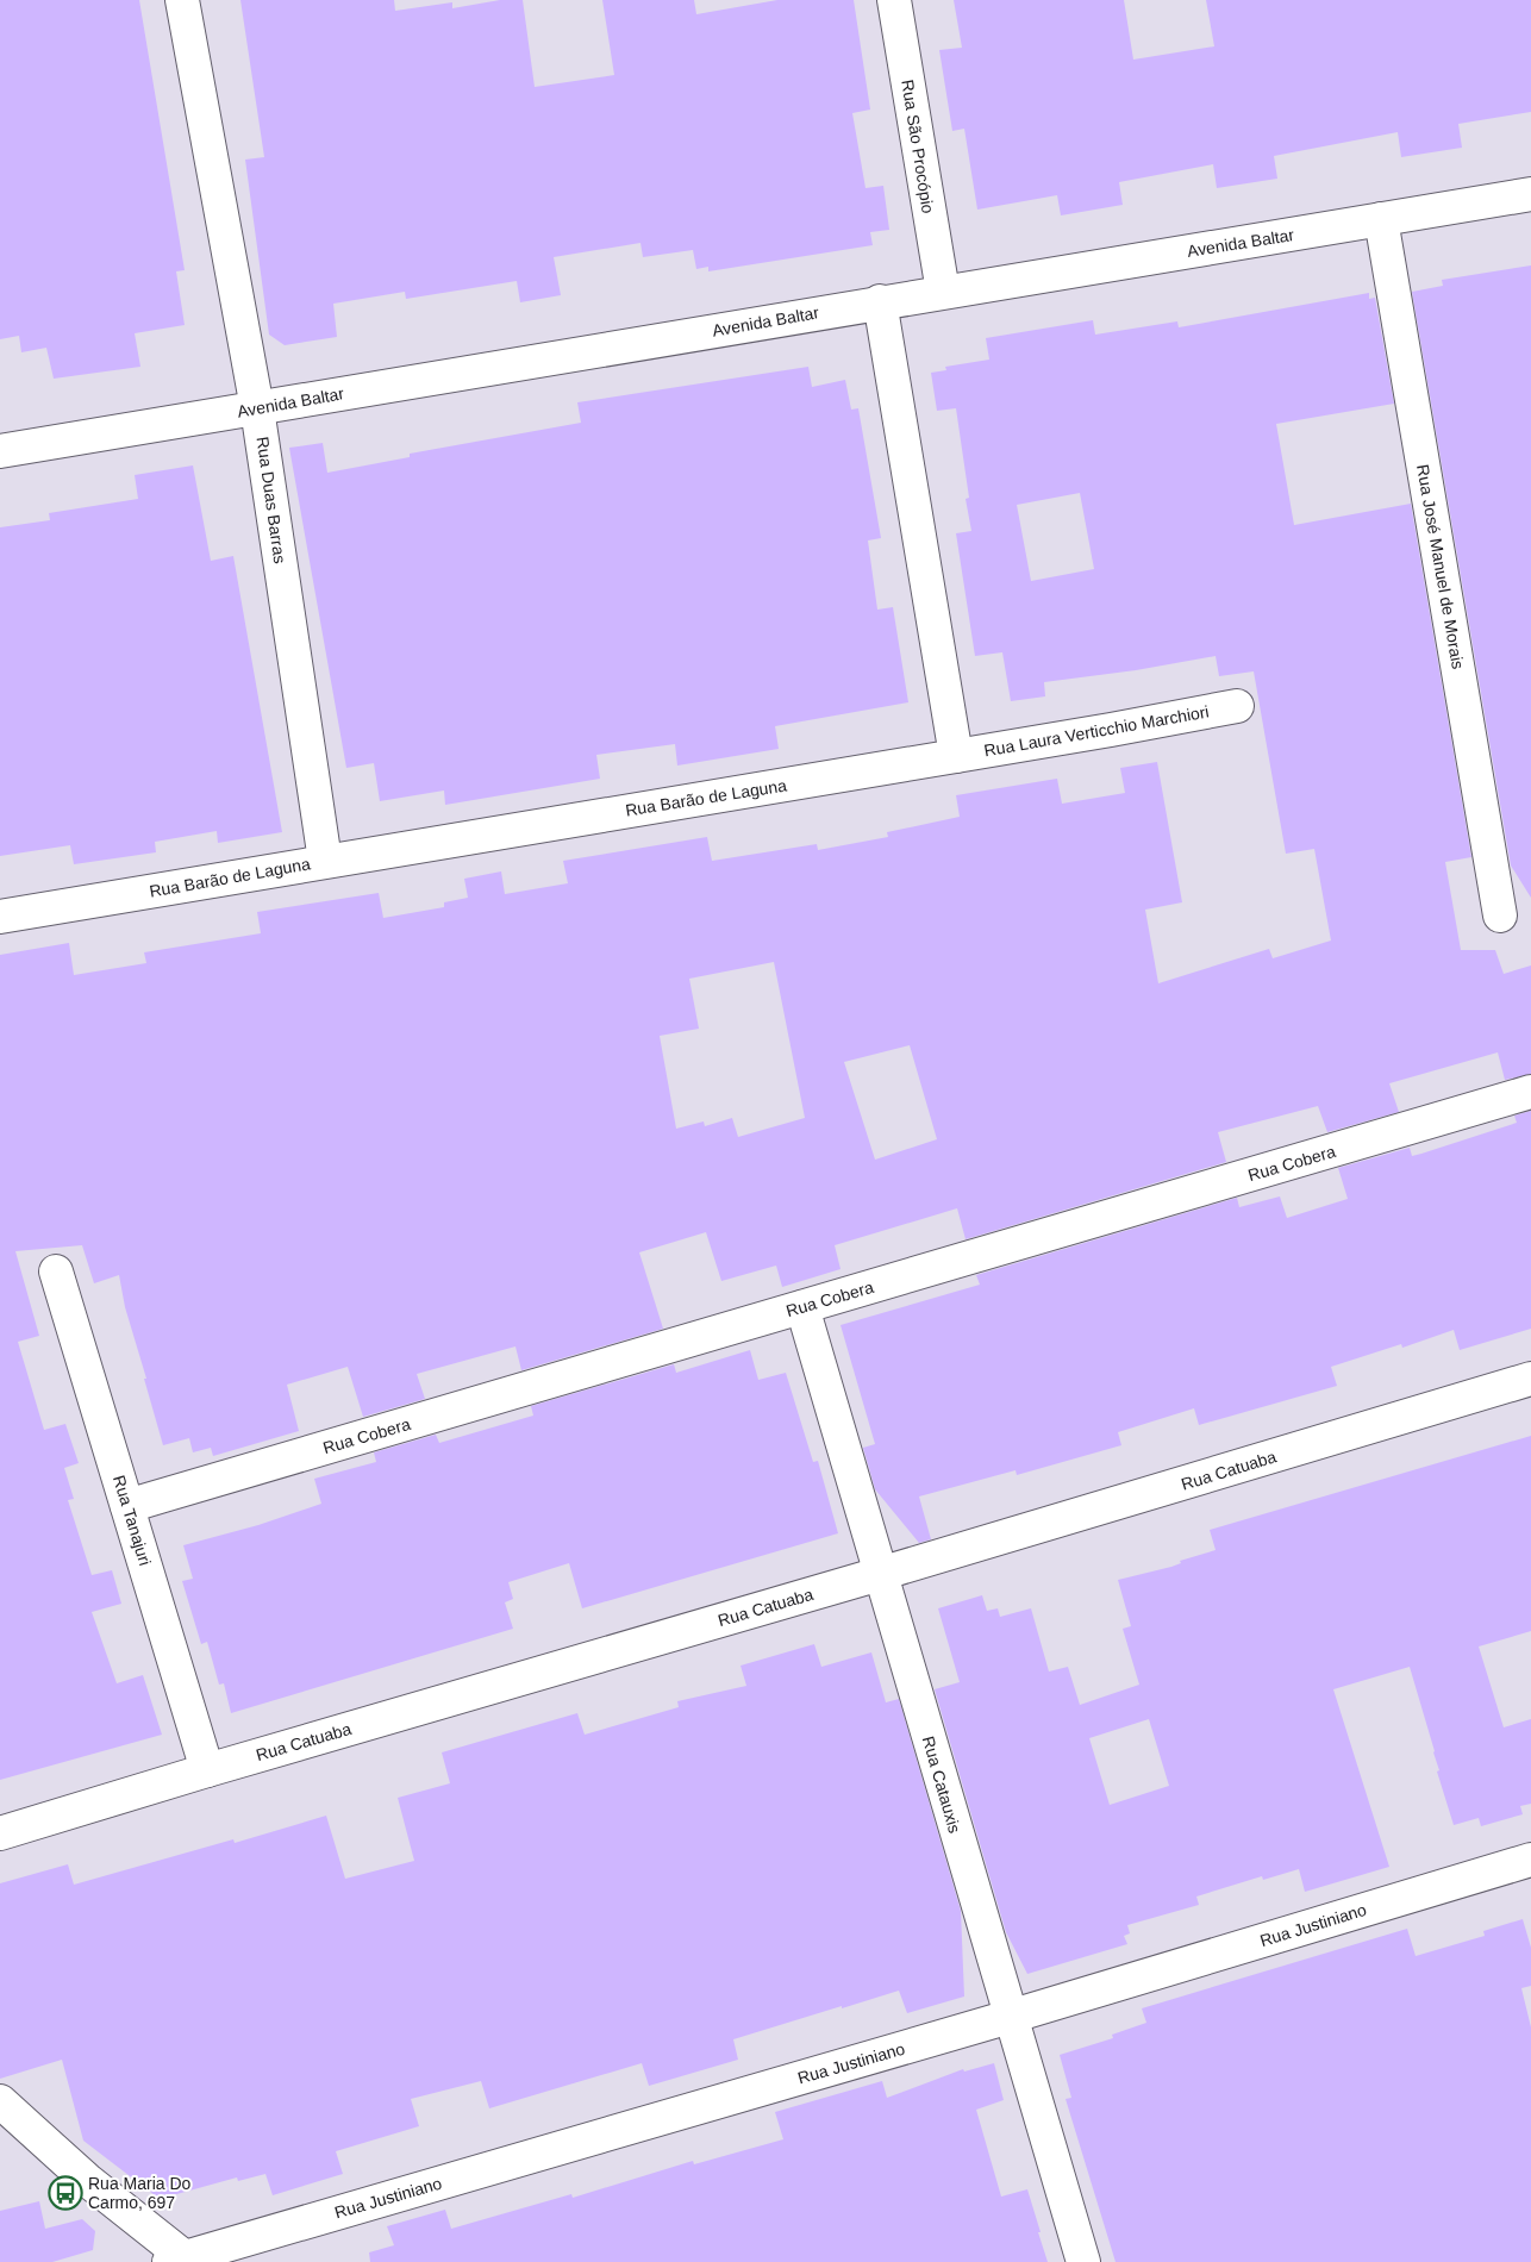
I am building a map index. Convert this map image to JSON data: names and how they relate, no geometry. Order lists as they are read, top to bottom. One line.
{"streets":{"street":["Rua São Procópio","Avenida Baltar","Rua Duas Barras","Rua José Manuel de Morais","Rua Laura Verticchio Marchiori","Rua Barão de Laguna","Rua Cobera","Rua Catuaba","Rua Tanajuri","Rua Catauxis","Rua Justiniano"]},"crossings":[["Rua São Procópio","Avenida Baltar"],["Avenida Baltar","Rua Duas Barras"],["Avenida Baltar","Rua José Manuel de Morais"],["Rua Duas Barras","Rua Barão de Laguna"],["Rua Laura Verticchio Marchiori","Rua Barão de Laguna"],["Rua Cobera","Rua Tanajuri"],["Rua Cobera","Rua Catauxis"],["Rua Catuaba","Rua Tanajuri"],["Rua Catuaba","Rua Catauxis"],["Rua Catauxis","Rua Justiniano"]],"places":{"bus stop":["Rua Maria Do Carmo, 697"]}}
